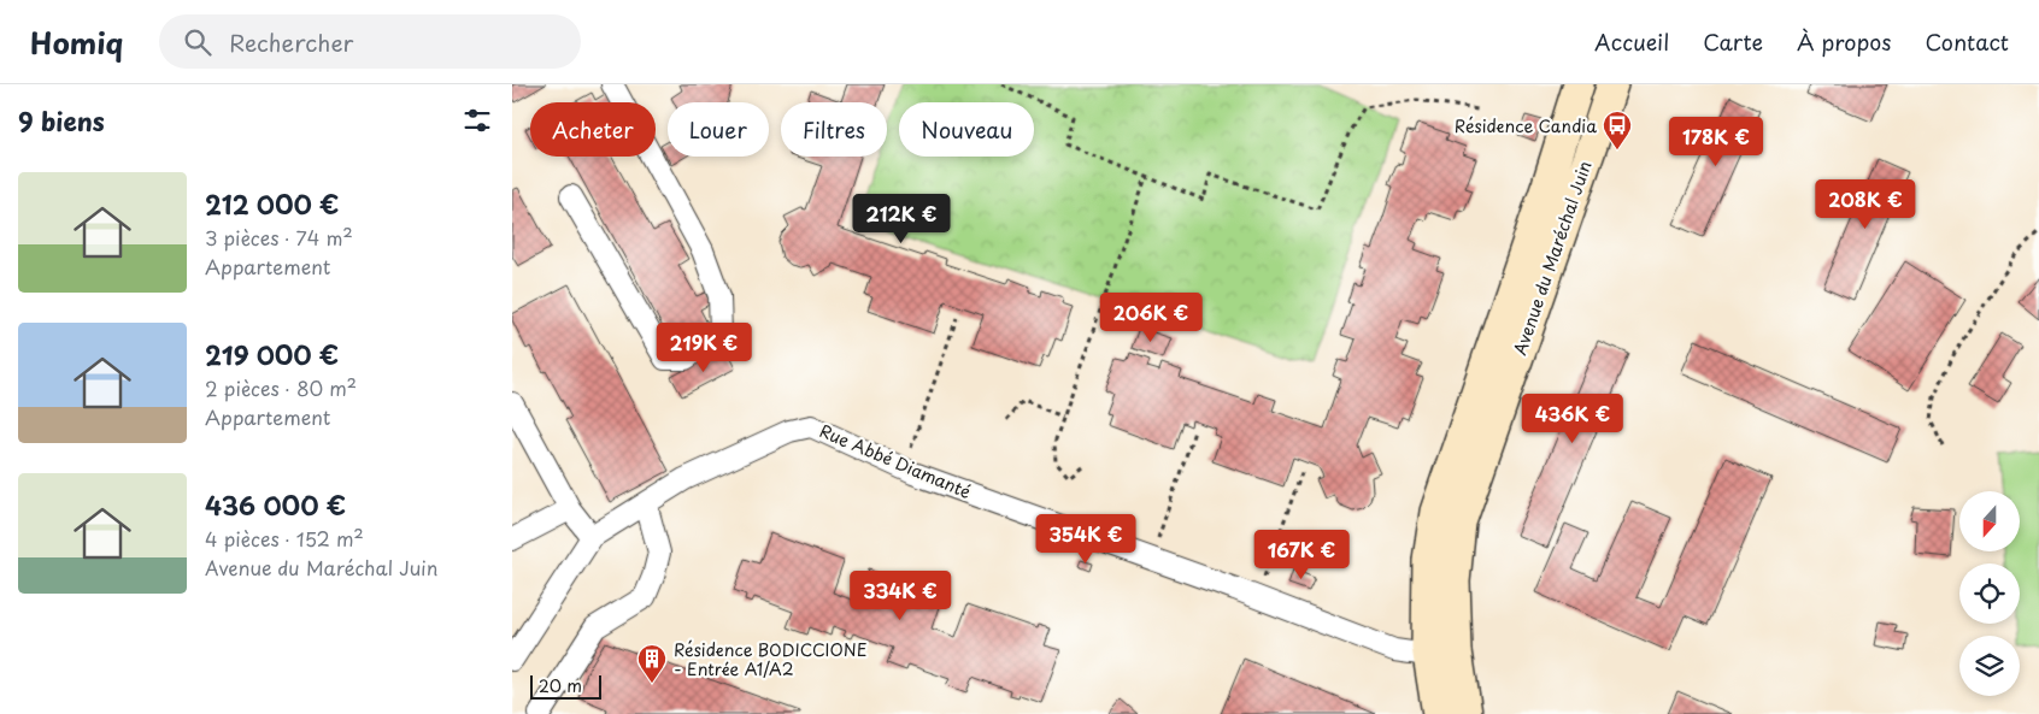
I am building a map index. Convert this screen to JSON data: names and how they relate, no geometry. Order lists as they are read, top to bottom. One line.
{"streets":{"main road":["Avenue du Maréchal Juin"],"street":["Rue Abbé Diamanté"]},"crossings":[["Avenue du Maréchal Juin","Rue Abbé Diamanté"]],"places":{"bus stop":["Résidence Candia"],"building":["Résidence BODICCIONE - Entrée A1/A2"]},"scale_bar":"20 m","north":"bottom","page":{"header":"Homiq","search":"Rechercher","nav":["Accueil","Carte","À propos","Contact"],"heading":"9 biens","chip":["Acheter","Louer","Filtres","Nouveau"],"price":["178K €","208K €","212K €","206K €","219K €","436K €","354K €","167K €","334K €"],"list":[{"name":"212 000 €","note":"3 pièces · 74 m² · Appartement"},{"name":"219 000 €","note":"2 pièces · 80 m² · Appartement"},{"name":"436 000 €","note":"4 pièces · 152 m² · Avenue du Maréchal Juin"}],"scale":"20 m"}}
